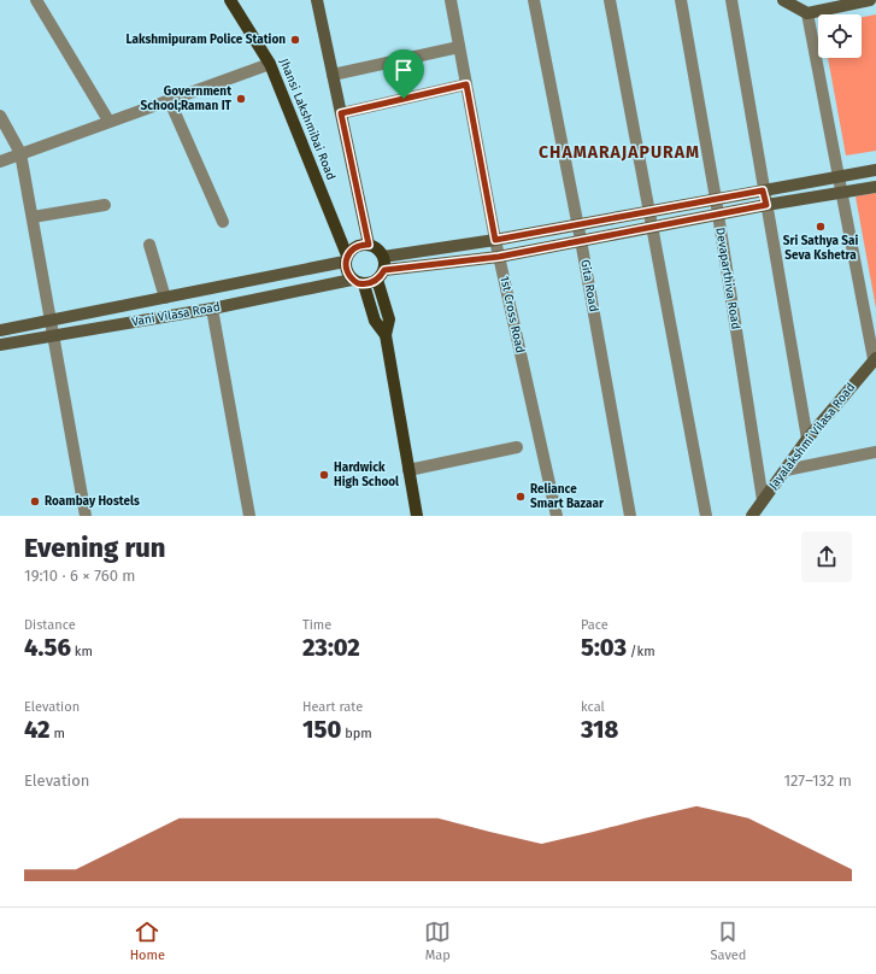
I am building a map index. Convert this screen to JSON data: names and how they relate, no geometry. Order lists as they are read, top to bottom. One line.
{"streets":{"main road":["Jhansi Lakshmibai Road","Vani Vilasa Road","Jayalakshmi Vilasa Road"],"street":["Devaparthiva Road","Gita Road","1st Cross Road"]},"crossings":[["Jhansi Lakshmibai Road","Vani Vilasa Road"],["Devaparthiva Road","Jayalakshmi Vilasa Road"]],"districts":["CHAMARAJAPURAM"],"places":["Lakshmipuram Police Station","Government School;Raman IT","Sri Sathya Sai Seva Kshetra","Hardwick High School","Reliance Smart Bazaar","Roambay Hostels"],"page":{"heading":["Evening run","19:10 · 6 × 760 m"],"stats":[["Distance","4.56 km"],["Time","23:02"],["Pace","5:03 /km"],["Elevation","42 m"],["Heart rate","150 bpm"],["kcal","318"]],"chart":["Elevation","127–132 m"],"tabs":["Home","Map","Saved"]}}
